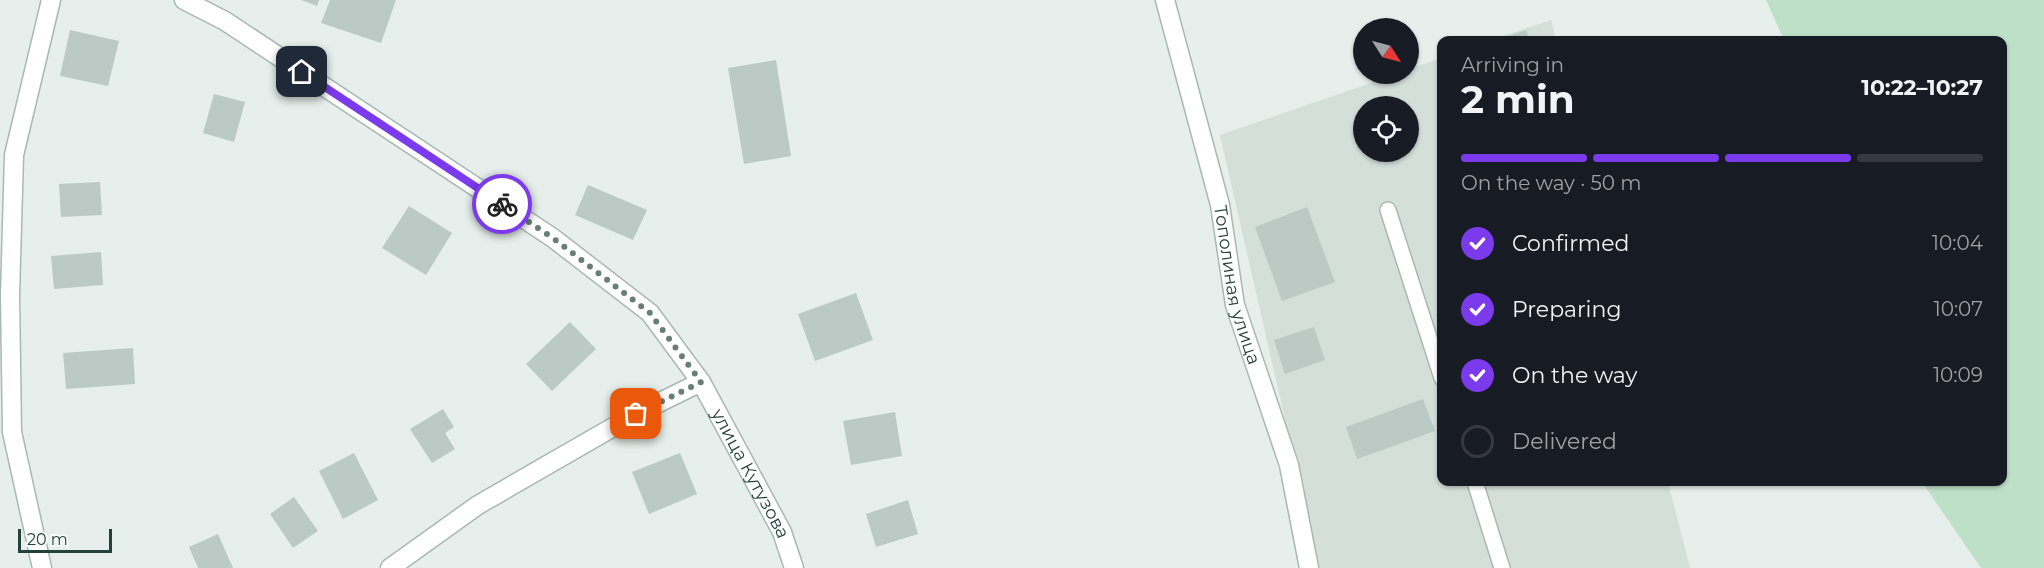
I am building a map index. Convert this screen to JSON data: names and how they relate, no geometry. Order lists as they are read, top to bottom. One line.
{"streets":{"street":["Тополиная улица","улица Кутузова"]},"scale_bar":"20 m","north":"bottom right","page":{"heading":["2 min","Arriving in","10:22–10:27"],"bar":"On the way · 50 m","list":[["Confirmed","10:04"],["Preparing","10:07"],["On the way","10:09"],"Delivered"],"scale":"20 m"}}
